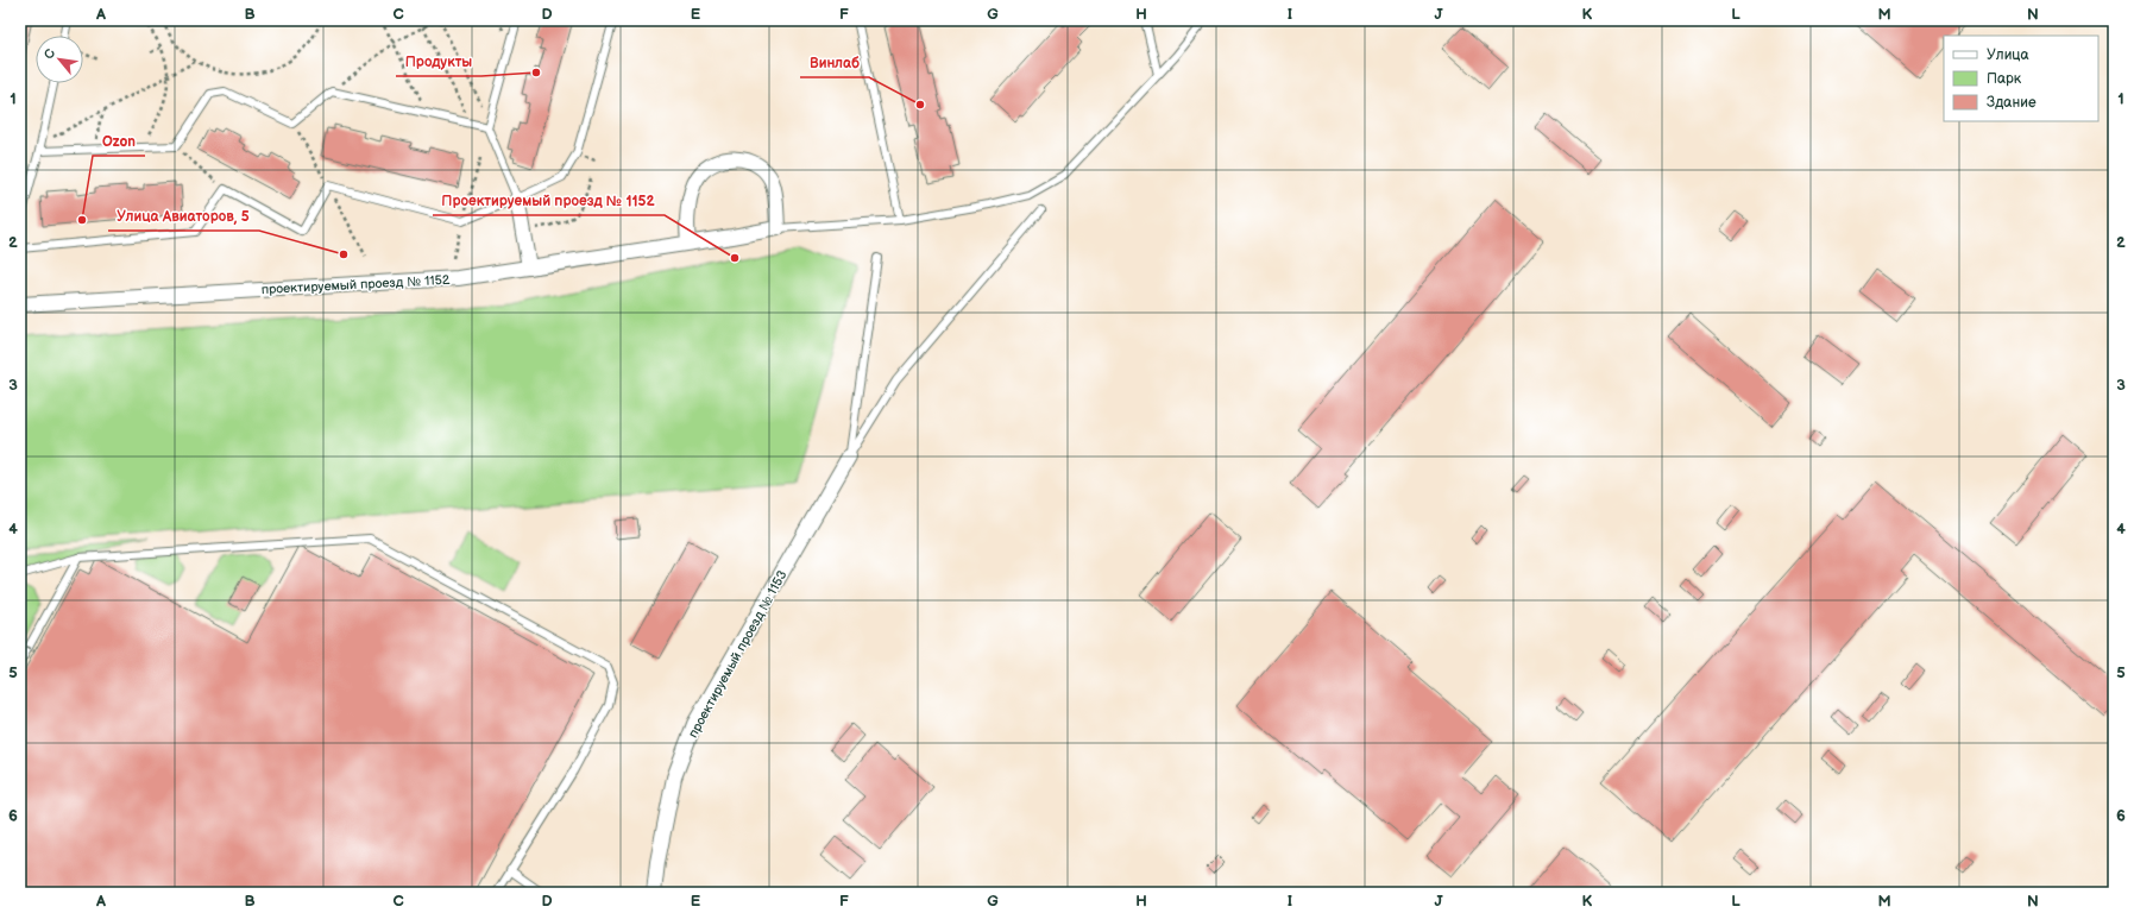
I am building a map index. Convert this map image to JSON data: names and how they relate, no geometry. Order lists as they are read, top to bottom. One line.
{"streets":{"street":["проектируемый проезд № 1152","проектируемый проезд № 1153"]},"places":["Продукты","Винлаб","Ozon","Улица Авиаторов, 5","Проектируемый проезд № 1152"],"legend":["Улица","Парк","Здание"],"north":"top left","grid":{"columns":["A","B","C","D","E","F","G","H","I","J","K","L","M","N"],"rows":["1","2","3","4","5","6"]}}
